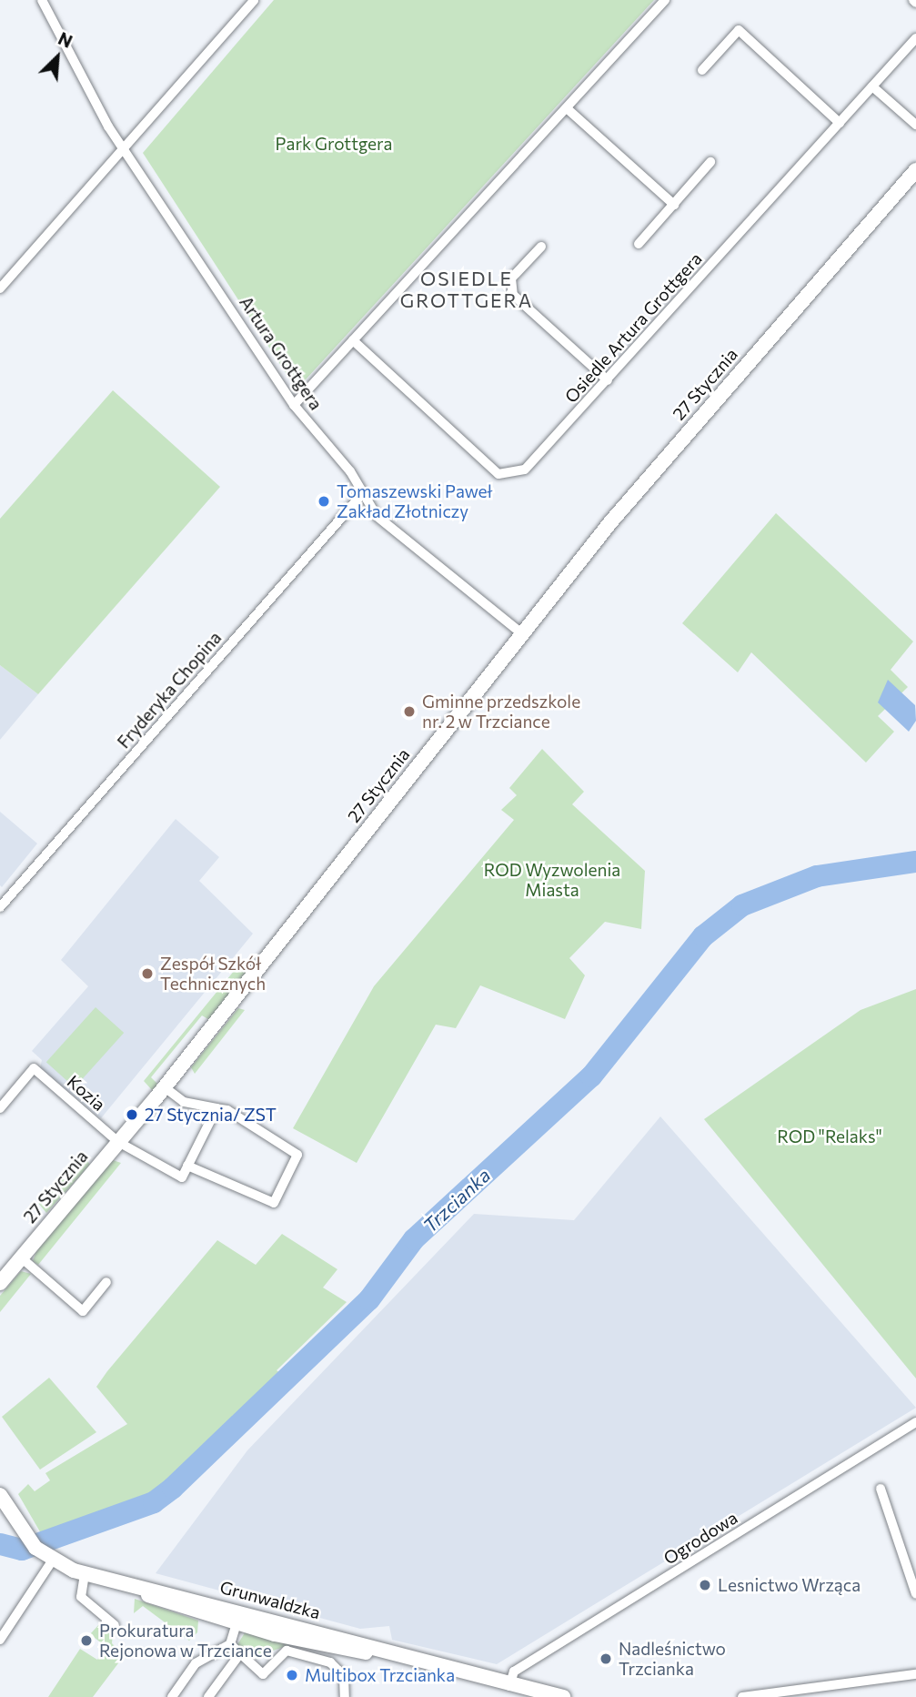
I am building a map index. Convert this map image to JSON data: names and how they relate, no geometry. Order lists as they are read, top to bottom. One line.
{"streets":{"main road":["27 Stycznia","Grunwaldzka"],"street":["Osiedle Artura Grottgera","Artura Grottgera","Fryderyka Chopina","Kozia","Ogrodowa"]},"crossings":[["Artura Grottgera","27 Stycznia"],["Artura Grottgera","Fryderyka Chopina"],["27 Stycznia","Kozia"],["Ogrodowa","Grunwaldzka"]],"districts":["OSIEDLE GROTTGERA"],"water":["Trzcianka"],"parks":["Park Grottgera","ROD Wyzwolenia Miasta","ROD \"Relaks\""],"places":["Tomaszewski Paweł Zakład Złotniczy","Gminne przedszkole nr. 2 w Trzciance","Zespół Szkół Technicznych","27 Stycznia/ ZST","Lesnictwo Wrząca","Prokuratura Rejonowa w Trzciance","Nadleśnictwo Trzcianka","Multibox Trzcianka"],"north":"top right"}
